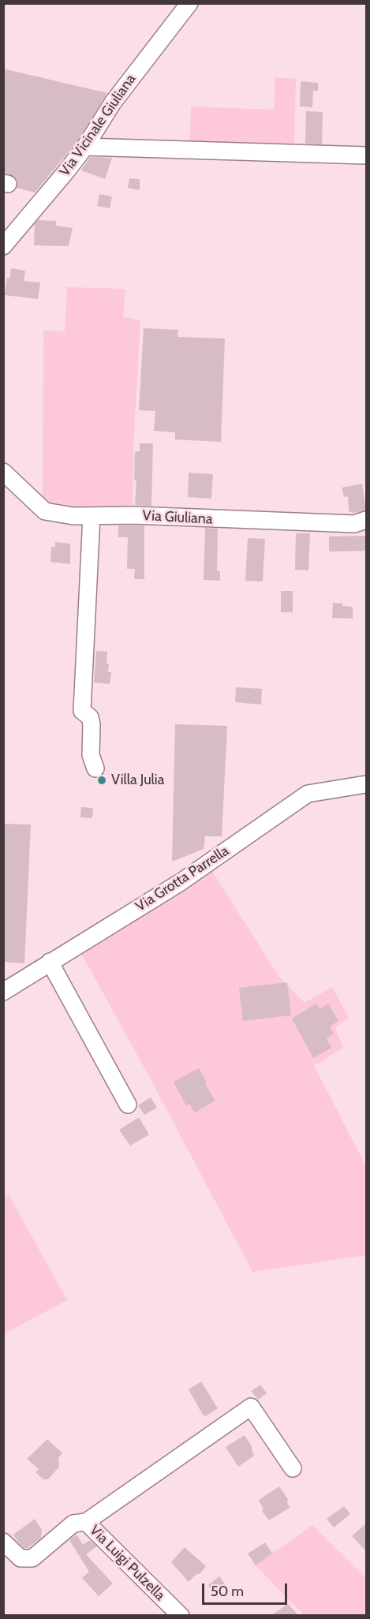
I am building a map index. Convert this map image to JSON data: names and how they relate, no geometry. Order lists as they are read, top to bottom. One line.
{"streets":{"street":["Via Vicinale Giuliana","Via Giuliana","Via Grotta Parrella","Via Luigi Pulzella"]},"places":["Villa Julia"],"scale_bar":"50 m"}
